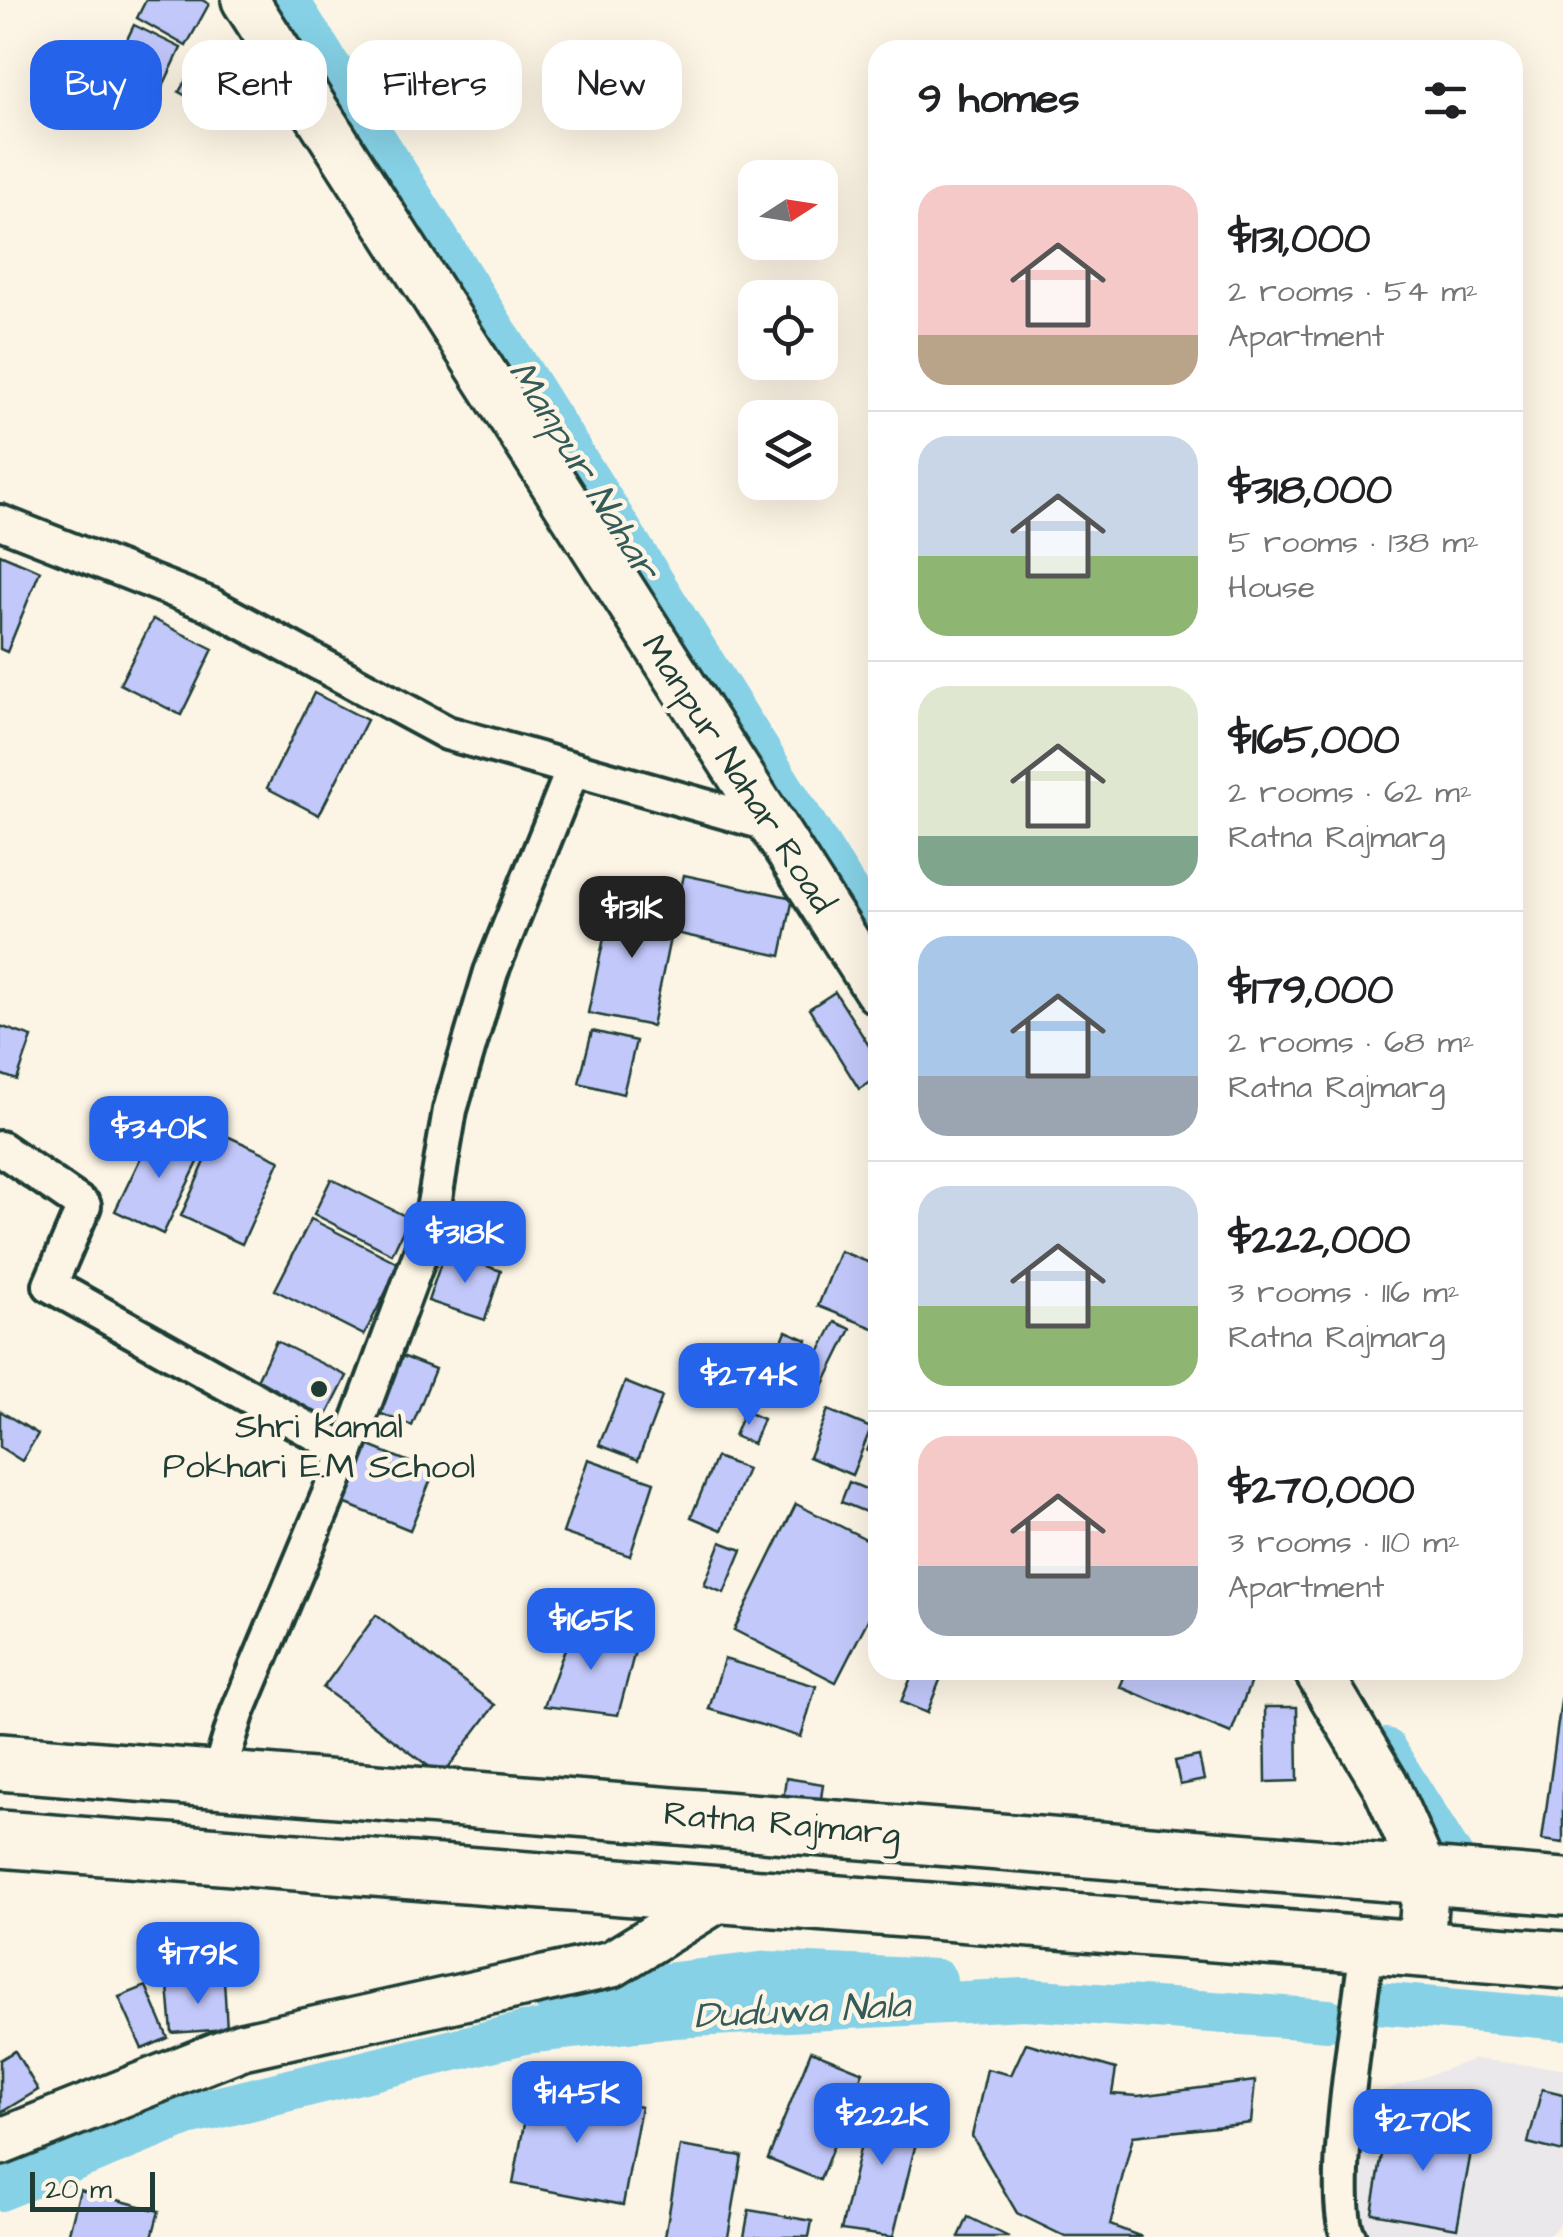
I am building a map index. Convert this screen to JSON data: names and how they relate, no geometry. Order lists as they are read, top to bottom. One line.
{"streets":{"highway":["Ratna Rajmarg"],"street":["Manpur Nahar Road"]},"water":["Manpur Nahar","Duduwa Nala"],"places":["Shri Kamal Pokhari E.M School"],"scale_bar":"20 m","north":"right","page":{"chip":["Buy","Rent","Filters","New"],"heading":"9 homes","list":[{"name":"$131,000","note":"2 rooms · 54 m² · Apartment"},{"name":"$318,000","note":"5 rooms · 138 m² · House"},{"name":"$165,000","note":"2 rooms · 62 m² · Ratna Rajmarg"},{"name":"$179,000","note":"2 rooms · 68 m² · Ratna Rajmarg"},{"name":"$222,000","note":"3 rooms · 116 m² · Ratna Rajmarg"},{"name":"$270,000","note":"3 rooms · 110 m² · Apartment"}],"price":["$131K","$340K","$318K","$274K","$165K","$179K","$145K","$222K","$270K"],"scale":"20 m"}}
